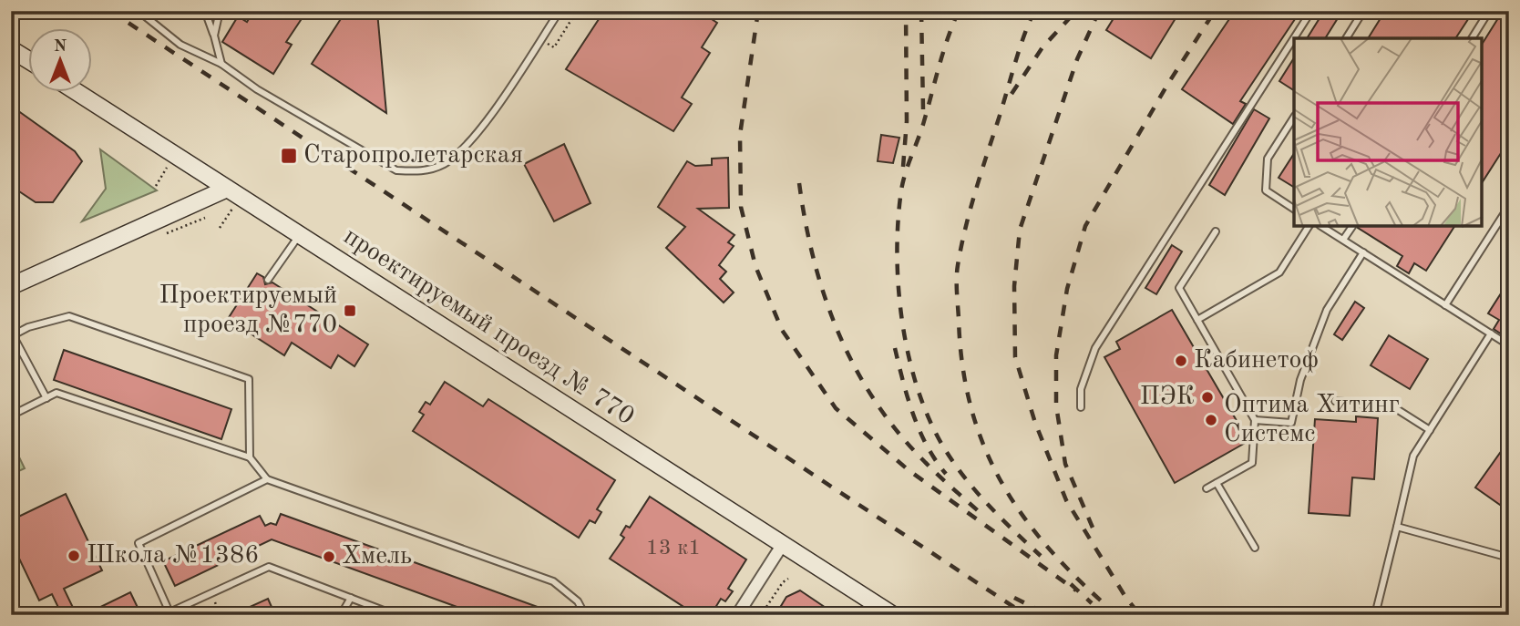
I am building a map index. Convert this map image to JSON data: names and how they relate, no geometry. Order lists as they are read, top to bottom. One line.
{"streets":{"street":["проектируемый проезд № 770"]},"places":{"transit":["Старопролетарская","Проектируемый проезд №770"],"other":["Кабинетоф","ПЭК","Оптима Хитинг Системс","Школа №1386","Хмель"]},"house_numbers":["13 к1"],"north":"top"}
